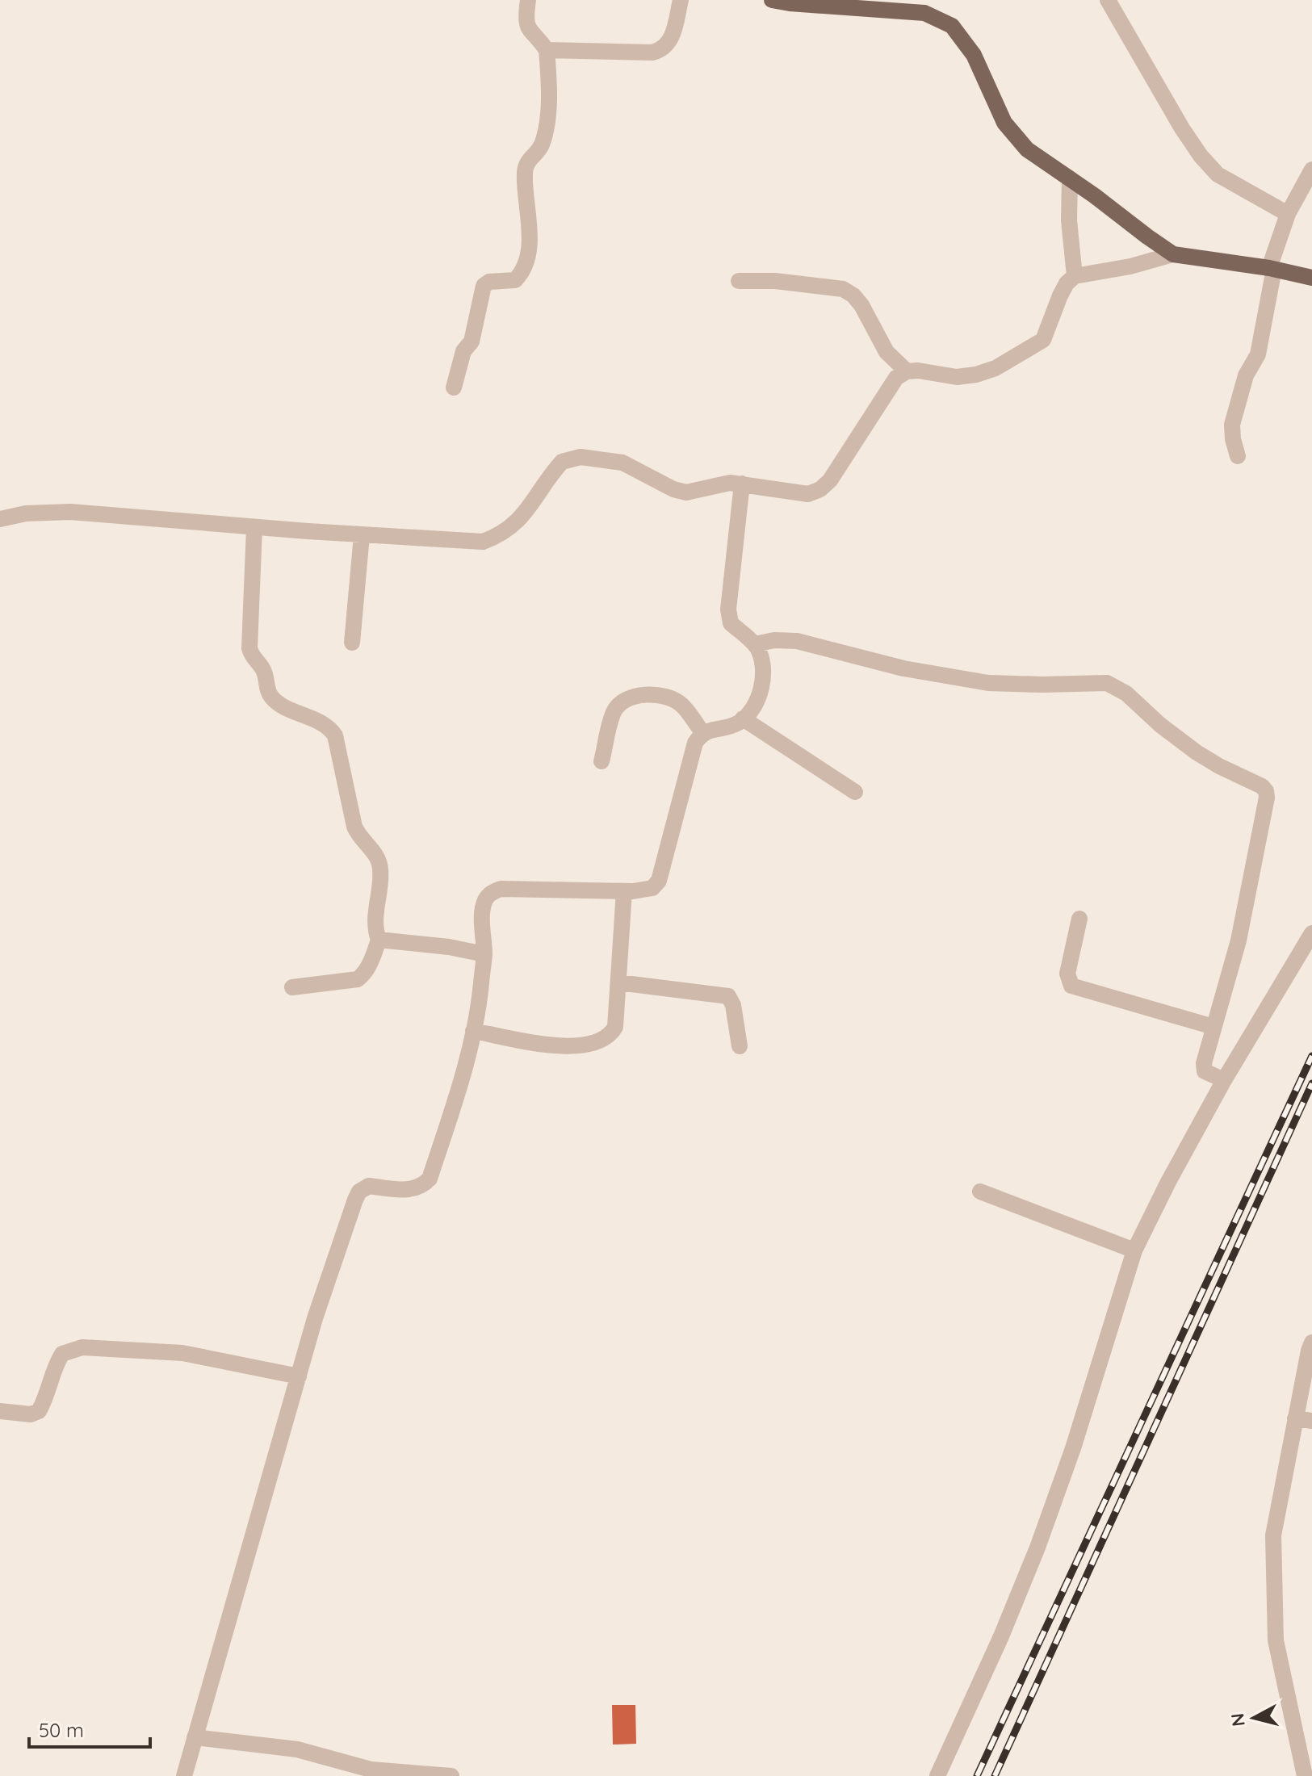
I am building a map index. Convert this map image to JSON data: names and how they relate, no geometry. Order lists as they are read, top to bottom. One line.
{"scale_bar":"50 m","north":"left"}
